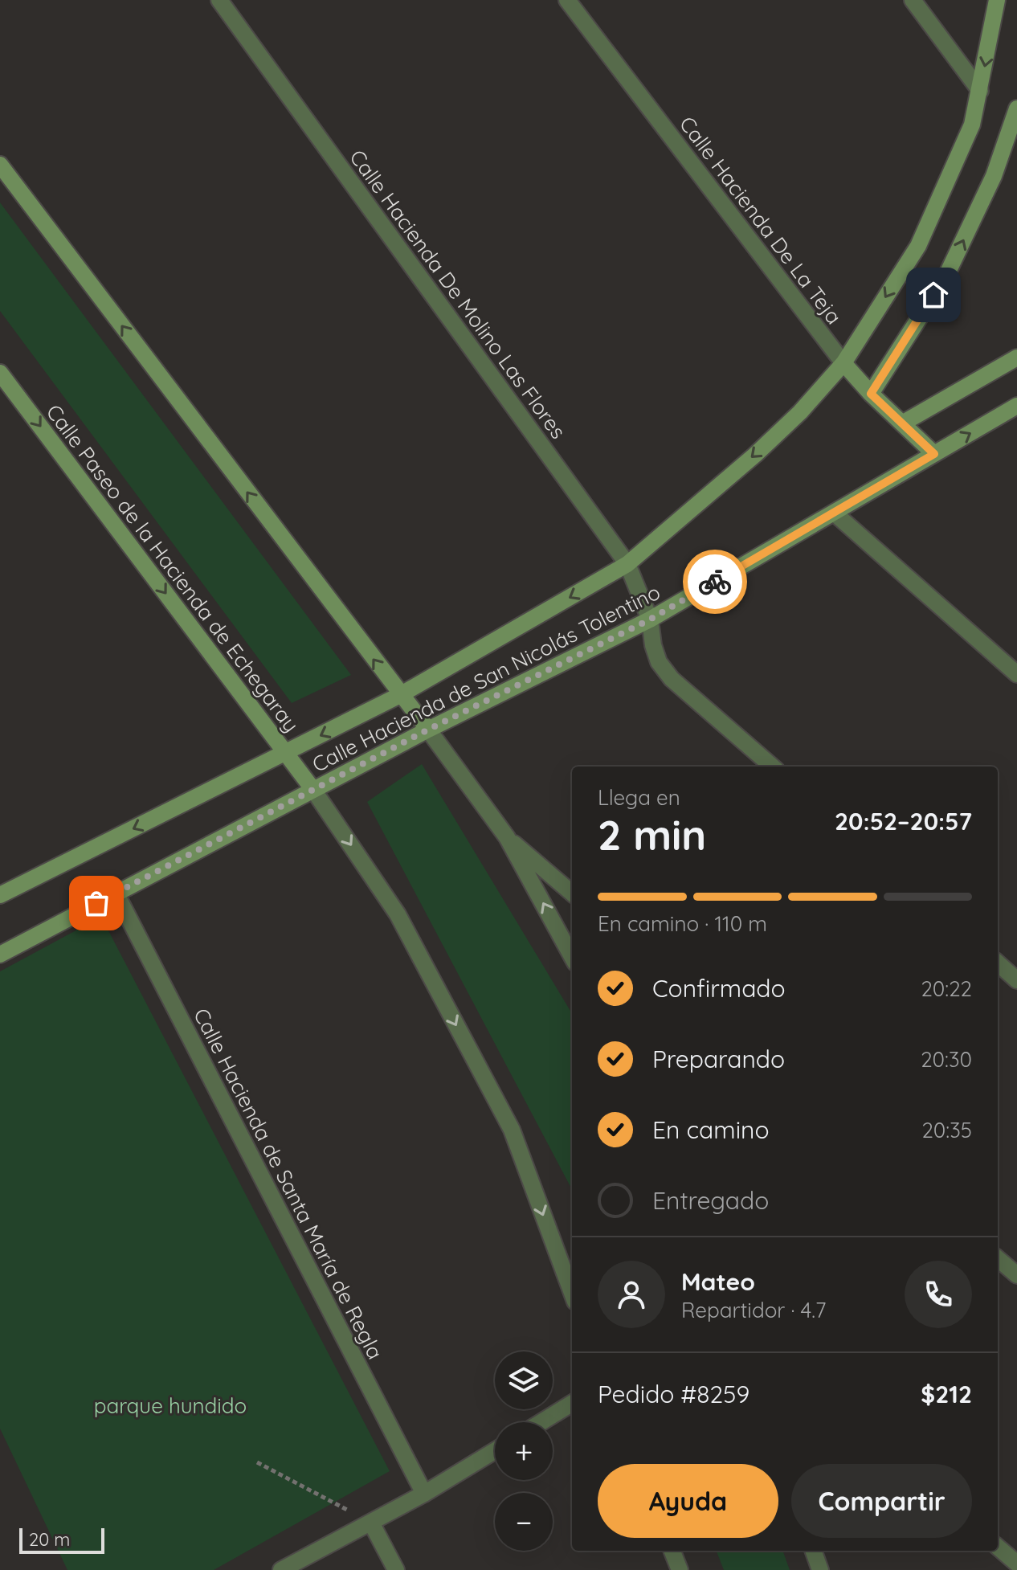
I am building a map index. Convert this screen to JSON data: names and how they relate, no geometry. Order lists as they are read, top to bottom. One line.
{"streets":{"main road":["Calle Hacienda De La Teja","Calle Paseo de la Hacienda de Echegaray","Calle Hacienda de San Nicolás Tolentino"],"street":["Calle Hacienda De Molino Las Flores","Calle Hacienda de Santa María de Regla"]},"crossings":[["Calle Hacienda De La Teja","Calle Hacienda de San Nicolás Tolentino"],["Calle Hacienda De Molino Las Flores","Calle Hacienda de San Nicolás Tolentino"],["Calle Paseo de la Hacienda de Echegaray","Calle Hacienda de San Nicolás Tolentino"],["Calle Hacienda de San Nicolás Tolentino","Calle Hacienda de Santa María de Regla"]],"parks":["parque hundido"],"scale_bar":"20 m","page":{"heading":["2 min","Llega en","20:52–20:57"],"panel":["Mateo","Repartidor · 4.7","Pedido #8259","$212"],"bar":"En camino · 110 m","list":[["Confirmado","20:22"],["Preparando","20:30"],["En camino","20:35"],"Entregado"],"map_buttons":["+","−"],"buttons":["Ayuda","Compartir"],"scale":"20 m"}}
